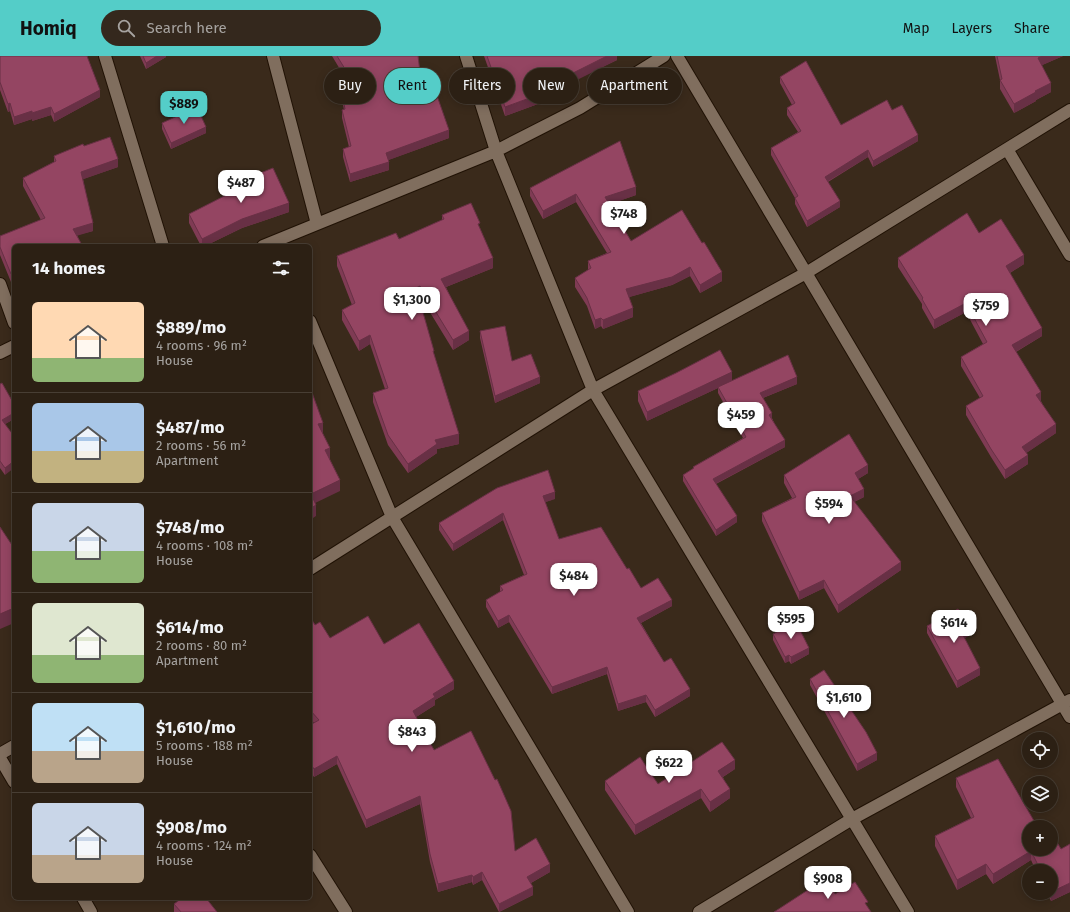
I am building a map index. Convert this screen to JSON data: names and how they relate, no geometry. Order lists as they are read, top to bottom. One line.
{"page":{"header":"Homiq","search":"Search here","nav":["Map","Layers","Share"],"chip":["Buy","Rent","Filters","New","Apartment"],"price":["$889","$487","$748","$1,300","$759","$459","$594","$484","$595","$614","$1,610","$843","$622","$908"],"heading":"14 homes","list":[{"name":"$889/mo","note":"4 rooms · 96 m² · House"},{"name":"$487/mo","note":"2 rooms · 56 m² · Apartment"},{"name":"$748/mo","note":"4 rooms · 108 m² · House"},{"name":"$614/mo","note":"2 rooms · 80 m² · Apartment"},{"name":"$1,610/mo","note":"5 rooms · 188 m² · House"},{"name":"$908/mo","note":"4 rooms · 124 m² · House"}],"map_buttons":["+","−"]}}
